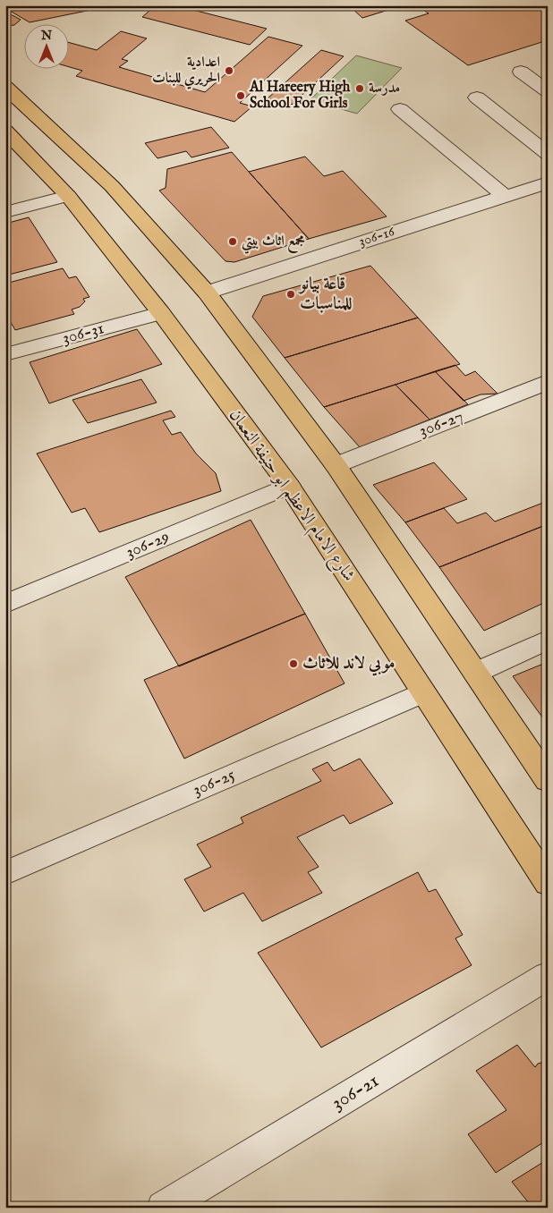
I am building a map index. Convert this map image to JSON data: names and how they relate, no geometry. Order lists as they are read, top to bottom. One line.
{"streets":{"main road":["شارع الامام الاعظم ابو حنيفة النعمان"],"street":["306-16","306-31","306-27","306-29","306-25","306-21"]},"crossings":[["306-31","شارع الامام الاعظم ابو حنيفة النعمان"],["شارع الامام الاعظم ابو حنيفة النعمان","306-29"],["شارع الامام الاعظم ابو حنيفة النعمان","306-25"]],"places":["اعدادية الحريري للبنات","مدرسة","Al Hareery High School For Girls","مجمع اثاث بيتي","قاعة بيانو للمناسبات","موبي لاند للاثاث"],"north":"top"}
